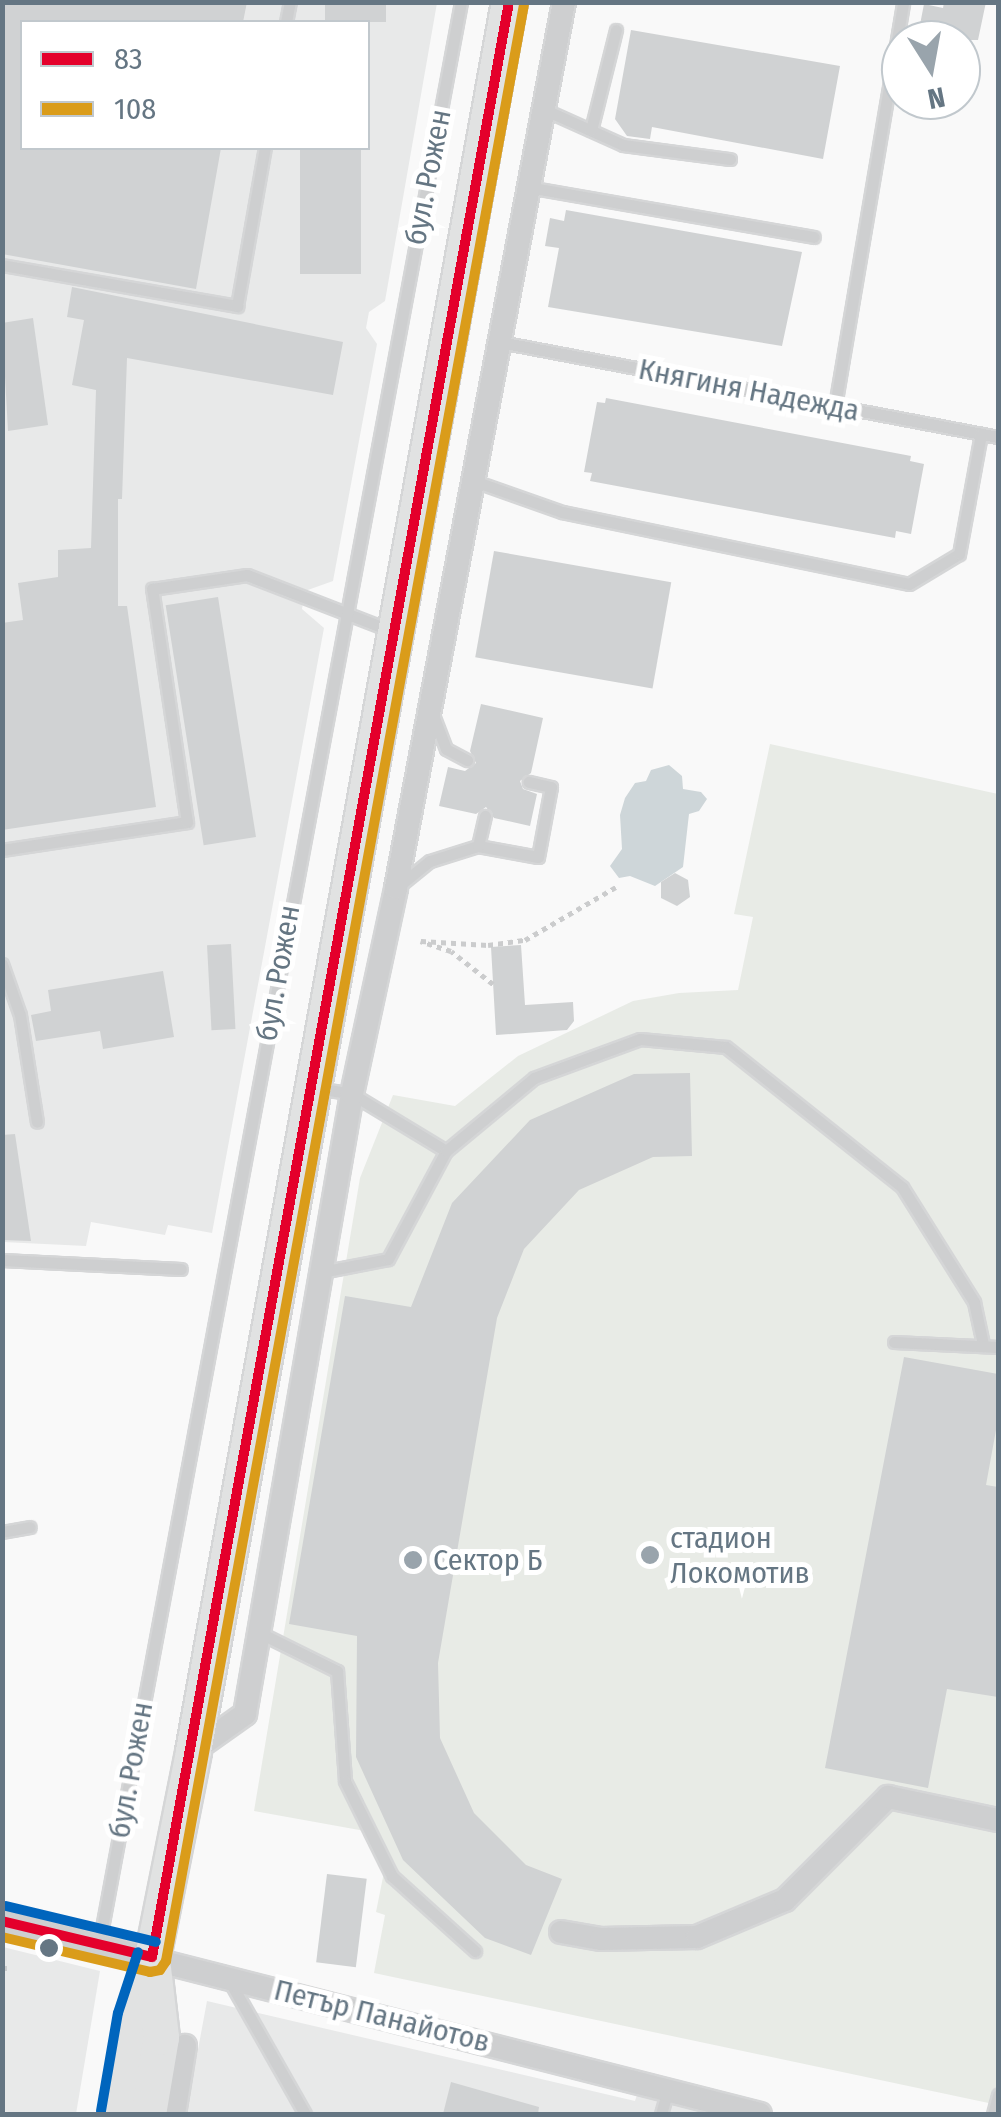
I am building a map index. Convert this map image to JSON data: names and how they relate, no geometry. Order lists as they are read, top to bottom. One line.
{"streets":{"main road":["бул. Рожен"],"street":["Петър Панайотов"],"lane":["Княгиня Надежда"]},"crossings":[["бул. Рожен","Княгиня Надежда"],["бул. Рожен","Петър Панайотов"]],"places":["стадион Локомотив","Сектор Б"],"lines":["transit line 83","transit line 108"],"legend":["83","108"],"north":"bottom"}
